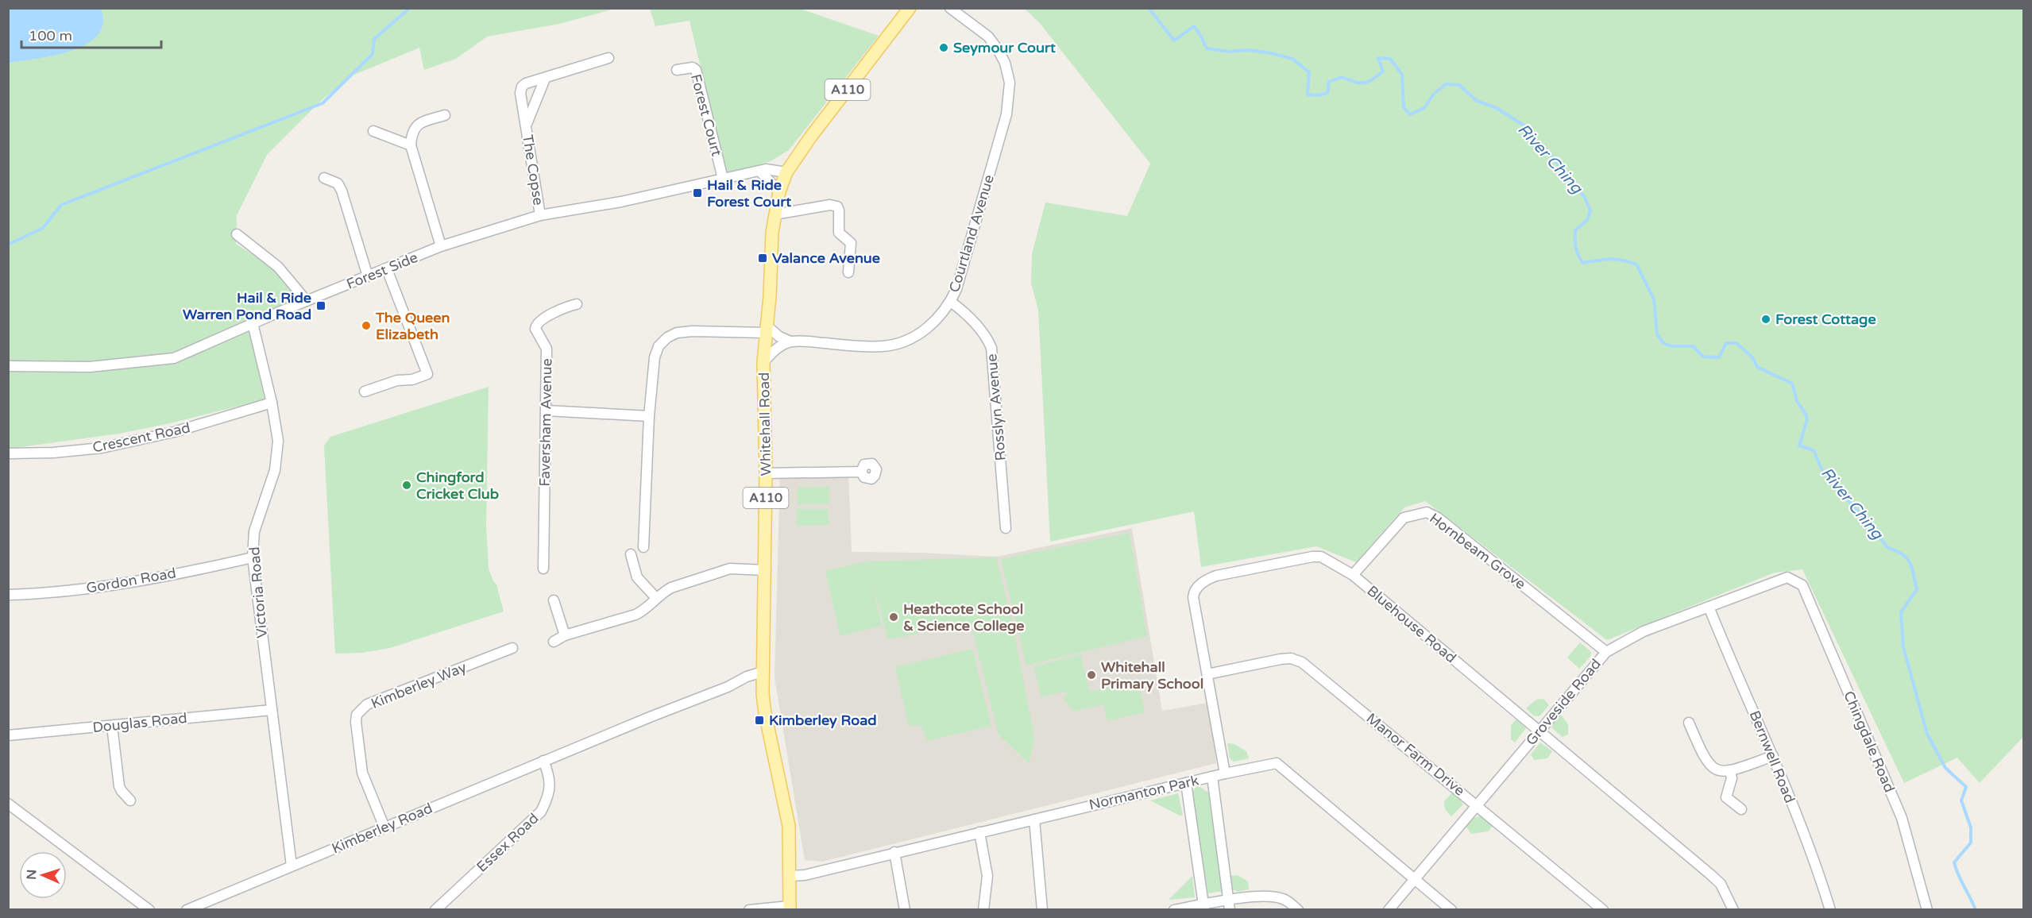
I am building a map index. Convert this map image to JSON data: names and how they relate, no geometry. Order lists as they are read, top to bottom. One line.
{"streets":{"main road":["A110","Whitehall Road"],"street":["Forest Court","The Copse","Courtland Avenue","Forest Side","Rosslyn Avenue","Faversham Avenue","Crescent Road","Hornbeam Grove","Gordon Road","Victoria Road","Bluehouse Road","Kimberley Way","Groveside Road","Douglas Road","Chingdale Road","Manor Farm Drive","Bernwell Road","Normanton Park","Kimberley Road","Essex Road"]},"crossings":[["Forest Court","Forest Side"],["The Copse","Forest Side"],["Courtland Avenue","Rosslyn Avenue"],["Forest Side","Whitehall Road"],["Forest Side","Victoria Road"],["Whitehall Road","Normanton Park"],["Whitehall Road","Kimberley Road"],["Crescent Road","Victoria Road"],["Hornbeam Grove","Bluehouse Road"],["Hornbeam Grove","Groveside Road"],["Gordon Road","Victoria Road"],["Victoria Road","Douglas Road"],["Victoria Road","Kimberley Road"],["Bluehouse Road","Groveside Road"],["Bluehouse Road","Manor Farm Drive"],["Bluehouse Road","Normanton Park"],["Kimberley Way","Kimberley Road"],["Groveside Road","Chingdale Road"],["Groveside Road","Manor Farm Drive"],["Groveside Road","Bernwell Road"],["Groveside Road","Normanton Park"],["Kimberley Road","Essex Road"]],"water":["River Ching"],"places":{"other":["Seymour Court","Forest Cottage","The Queen Elizabeth","Chingford Cricket Club","Heathcote School & Science College","Whitehall Primary School"],"transit":["Hail & Ride Forest Court","Valance Avenue","Hail & Ride Warren Pond Road","Kimberley Road"]},"scale_bar":"100 m","north":"left"}
